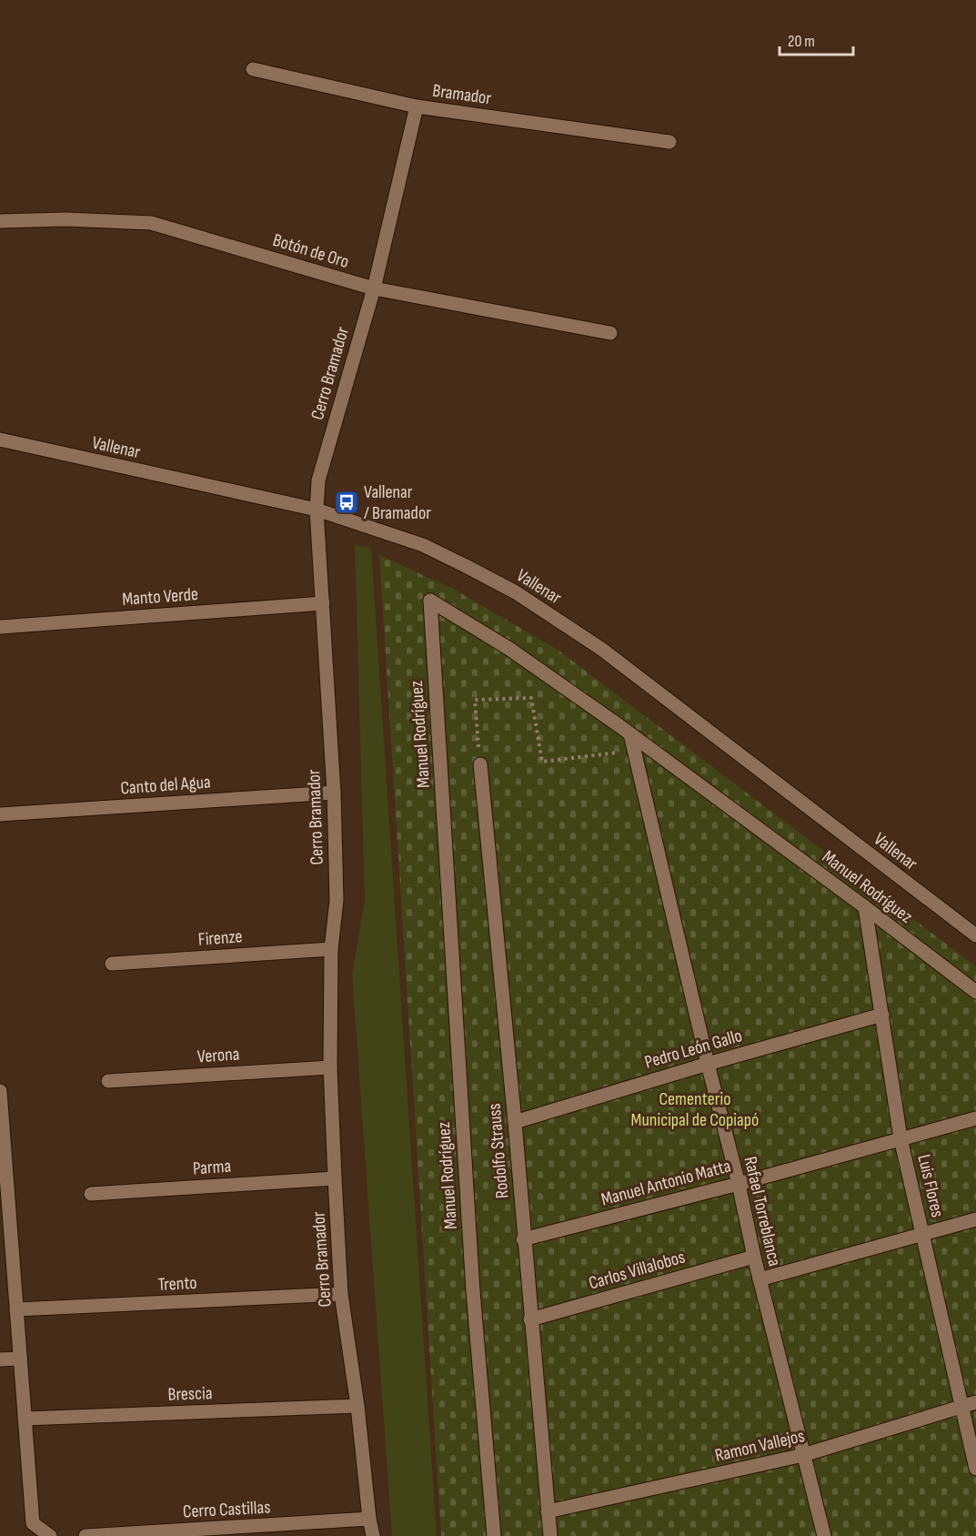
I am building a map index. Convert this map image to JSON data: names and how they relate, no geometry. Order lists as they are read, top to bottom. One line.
{"streets":{"street":["Bramador","Botón de Oro","Cerro Bramador","Vallenar","Manto Verde","Manuel Rodríguez","Canto del Agua","Firenze","Pedro León Gallo","Verona","Rodolfo Strauss","Parma","Manuel Antonio Matta","Luis Flores","Rafael Torreblanca","Carlos Villalobos","Trento","Brescia","Ramon Vallejos","Cerro Castillas"]},"crossings":[["Bramador","Cerro Bramador"],["Botón de Oro","Cerro Bramador"],["Cerro Bramador","Vallenar"],["Cerro Bramador","Manto Verde"],["Cerro Bramador","Canto del Agua"],["Cerro Bramador","Firenze"],["Cerro Bramador","Verona"],["Cerro Bramador","Parma"],["Cerro Bramador","Trento"],["Cerro Bramador","Brescia"],["Cerro Bramador","Cerro Castillas"],["Manuel Rodríguez","Luis Flores"],["Manuel Rodríguez","Rafael Torreblanca"],["Pedro León Gallo","Rodolfo Strauss"],["Pedro León Gallo","Luis Flores"],["Pedro León Gallo","Rafael Torreblanca"],["Rodolfo Strauss","Manuel Antonio Matta"],["Rodolfo Strauss","Carlos Villalobos"],["Rodolfo Strauss","Ramon Vallejos"],["Manuel Antonio Matta","Luis Flores"],["Manuel Antonio Matta","Rafael Torreblanca"],["Luis Flores","Ramon Vallejos"],["Rafael Torreblanca","Carlos Villalobos"],["Rafael Torreblanca","Ramon Vallejos"]],"parks":["Cementerio Municipal de Copiapó"],"places":{"bus stop":["Vallenar / Bramador"]},"scale_bar":"20 m"}
